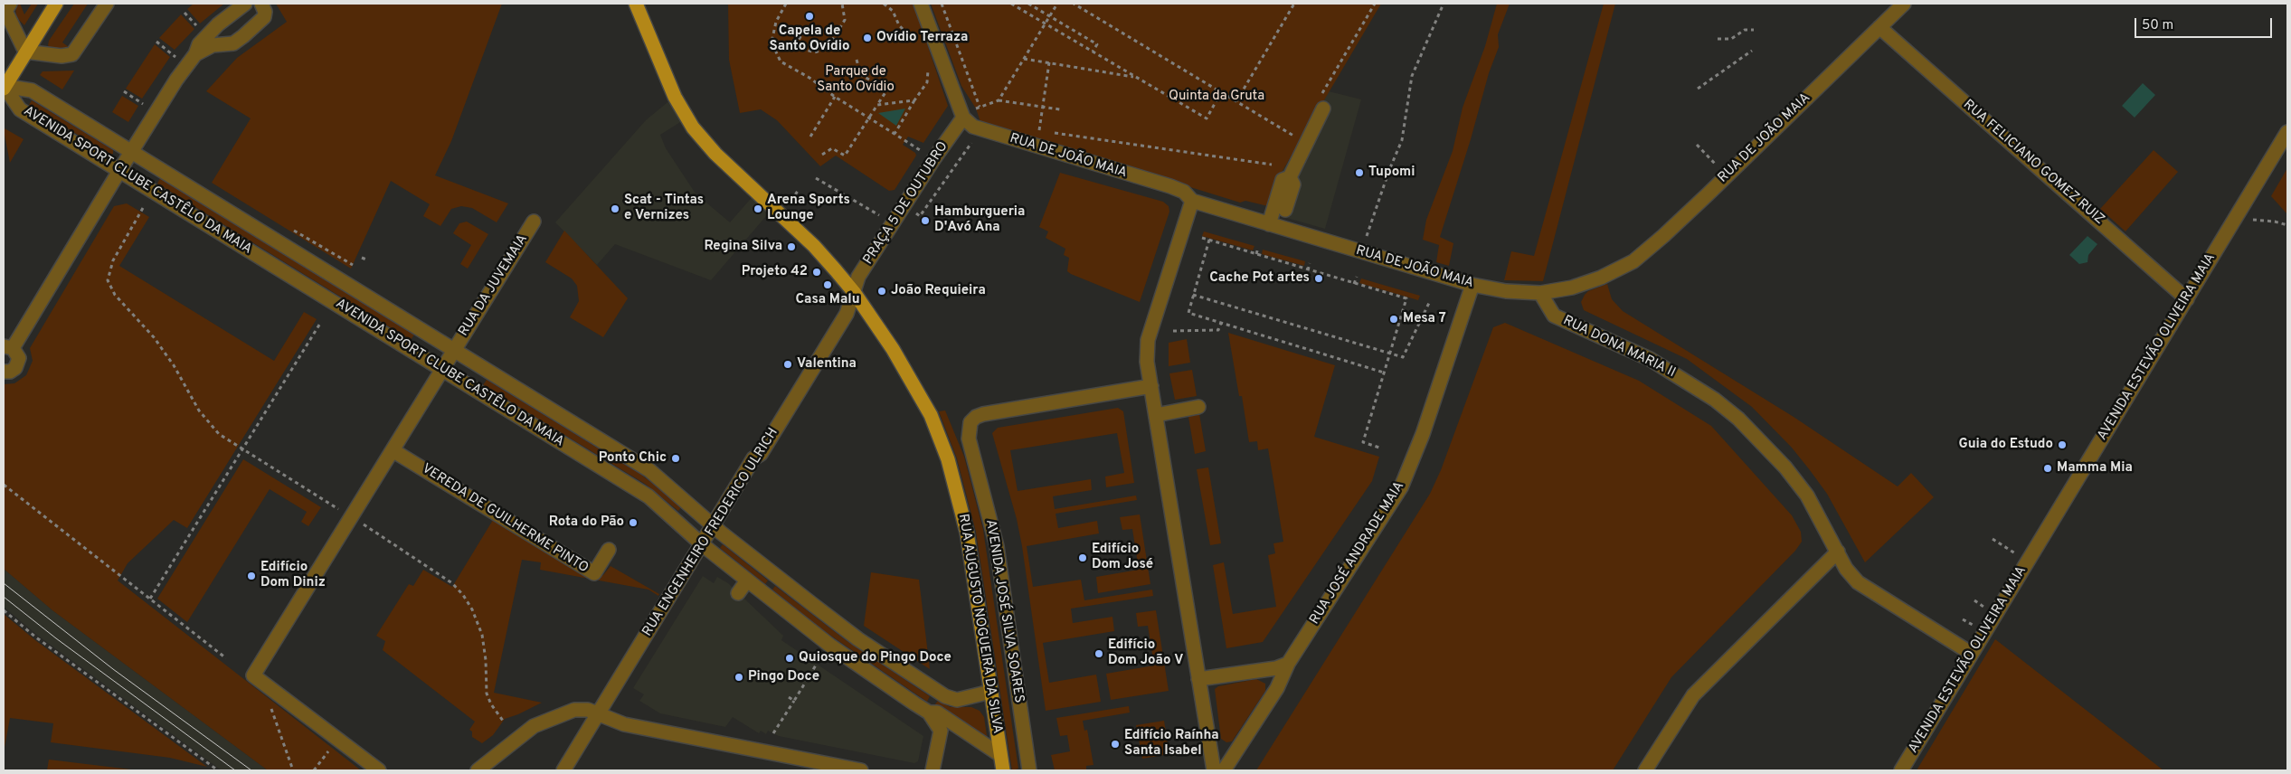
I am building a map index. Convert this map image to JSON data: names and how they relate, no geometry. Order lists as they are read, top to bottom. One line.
{"streets":{"main road":["RUA AUGUSTO NOGUEIRA DA SILVA"],"street":["RUA DE JOÃO MAIA","RUA FELICIANO GOMEZ RUIZ","AVENIDA SPORT CLUBE CASTÊLO DA MAIA","PRAÇA 5 DE OUTUBRO","RUA DA JUVEMAIA","RUA DONA MARIA II","AVENIDA ESTEVÃO OLIVEIRA MAIA","VEREDA DE GUILHERME PINTO","RUA ENGENHEIRO FREDERICO ULRICH","RUA JOSÉ ANDRADE MAIA","AVENIDA JOSÉ SILVA SOARES"]},"crossings":[["RUA DE JOÃO MAIA","RUA FELICIANO GOMEZ RUIZ"],["RUA DE JOÃO MAIA","PRAÇA 5 DE OUTUBRO"],["RUA DE JOÃO MAIA","RUA DONA MARIA II"],["RUA DE JOÃO MAIA","RUA JOSÉ ANDRADE MAIA"],["RUA FELICIANO GOMEZ RUIZ","AVENIDA ESTEVÃO OLIVEIRA MAIA"],["AVENIDA SPORT CLUBE CASTÊLO DA MAIA","RUA DA JUVEMAIA"],["AVENIDA SPORT CLUBE CASTÊLO DA MAIA","RUA ENGENHEIRO FREDERICO ULRICH"],["AVENIDA SPORT CLUBE CASTÊLO DA MAIA","RUA AUGUSTO NOGUEIRA DA SILVA"],["PRAÇA 5 DE OUTUBRO","RUA ENGENHEIRO FREDERICO ULRICH"],["PRAÇA 5 DE OUTUBRO","RUA AUGUSTO NOGUEIRA DA SILVA"],["RUA DA JUVEMAIA","VEREDA DE GUILHERME PINTO"],["RUA DONA MARIA II","AVENIDA ESTEVÃO OLIVEIRA MAIA"],["RUA ENGENHEIRO FREDERICO ULRICH","RUA AUGUSTO NOGUEIRA DA SILVA"]],"parks":["Parque de Santo Ovídio","Quinta da Gruta"],"places":["Capela de Santo Ovídio","Ovídio Terraza","Tupomi","Scat - Tintas e Vernizes","Arena Sports Lounge","Hamburgueria D'Avó Ana","Regina Silva","Projeto 42","Cache Pot artes","Casa Malu","João Requieira","Mesa 7","Valentina","Guia do Estudo","Ponto Chic","Mamma Mia","Rota do Pão","Edifício Dom José","Edifício Dom Diniz","Edifício Dom João V","Quiosque do Pingo Doce","Pingo Doce","Edifício Raínha Santa Isabel"],"scale_bar":"50 m"}
